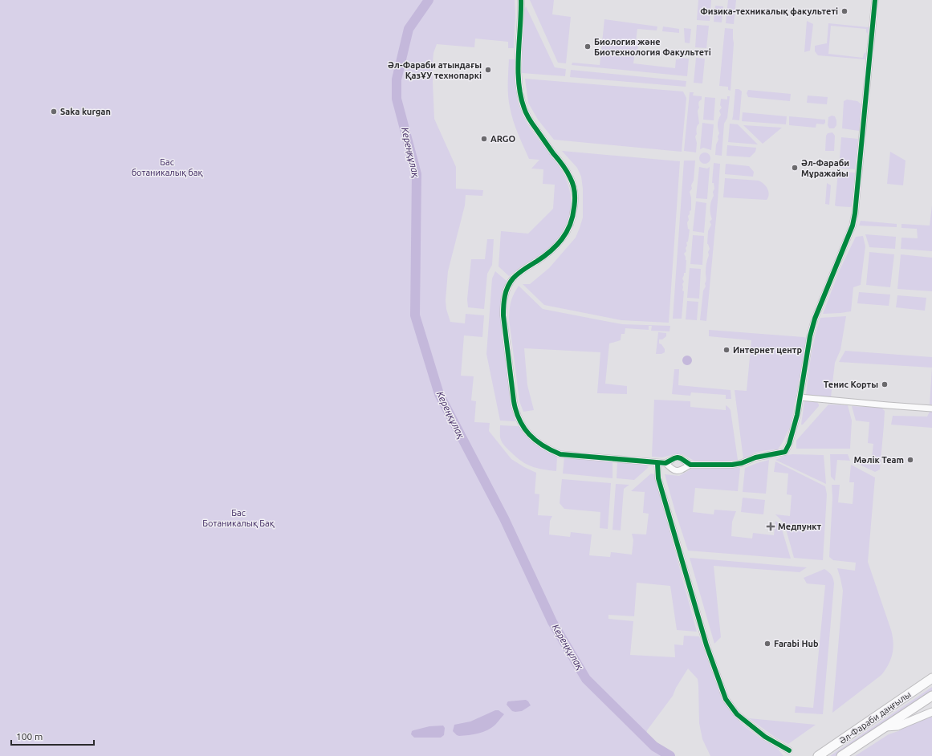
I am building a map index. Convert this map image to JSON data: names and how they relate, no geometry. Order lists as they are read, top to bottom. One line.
{"streets":{"main road":["Әл-Фараби даңғылы"]},"water":["Кереңқұлақ"],"parks":["Бас ботаникалық бақ","Бас Ботаникалық Бақ"],"places":{"other":["Физика-техникалық факультеті","Биология және Биотехнология Факультеті","Әл-Фараби атындағы ҚазҰУ технопаркі","Saka kurgan","ARGO","Әл-Фараби Мұражайы","Интернет центр","Тенис Корты","Мәлік Team","Farabi Hub"],"health":["Медпункт"]},"scale_bar":"100 m"}
